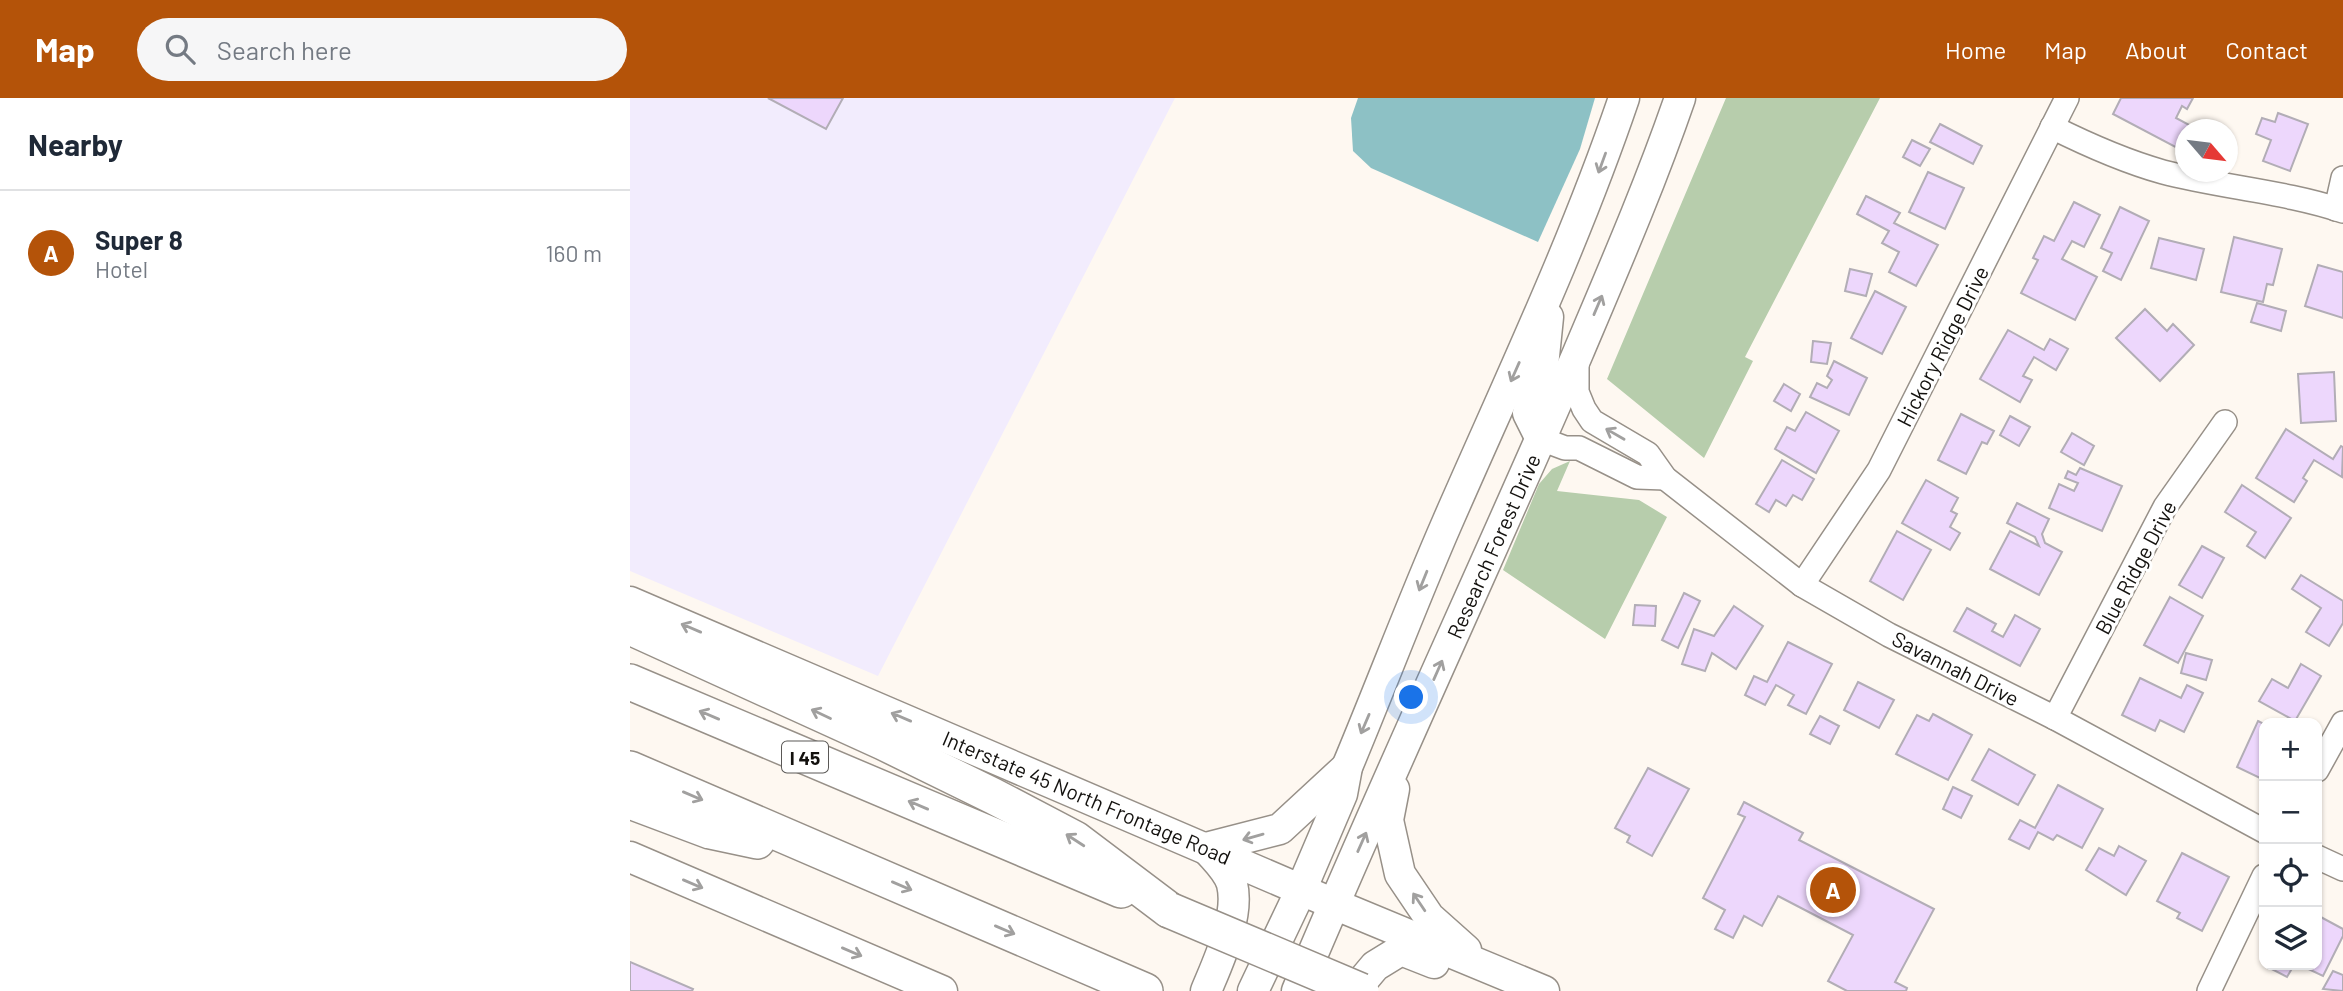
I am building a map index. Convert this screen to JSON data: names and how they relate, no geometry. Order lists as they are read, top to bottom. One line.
{"streets":{"highway":["I 45"],"main road":["Research Forest Drive","Interstate 45 North Frontage Road"],"street":["Hickory Ridge Drive","Blue Ridge Drive","Savannah Drive"]},"crossings":[["Hickory Ridge Drive","Savannah Drive"],["Research Forest Drive","Savannah Drive"],["Research Forest Drive","Interstate 45 North Frontage Road"],["Blue Ridge Drive","Savannah Drive"]],"north":"bottom right","page":{"header":"Map","search":"Search here","nav":["Home","Map","About","Contact"],"heading":"Nearby","list":[{"mark":"A","name":"Super 8","note":"Hotel","value":"160 m"}],"map_buttons":["+","−"],"pins":"A"}}
